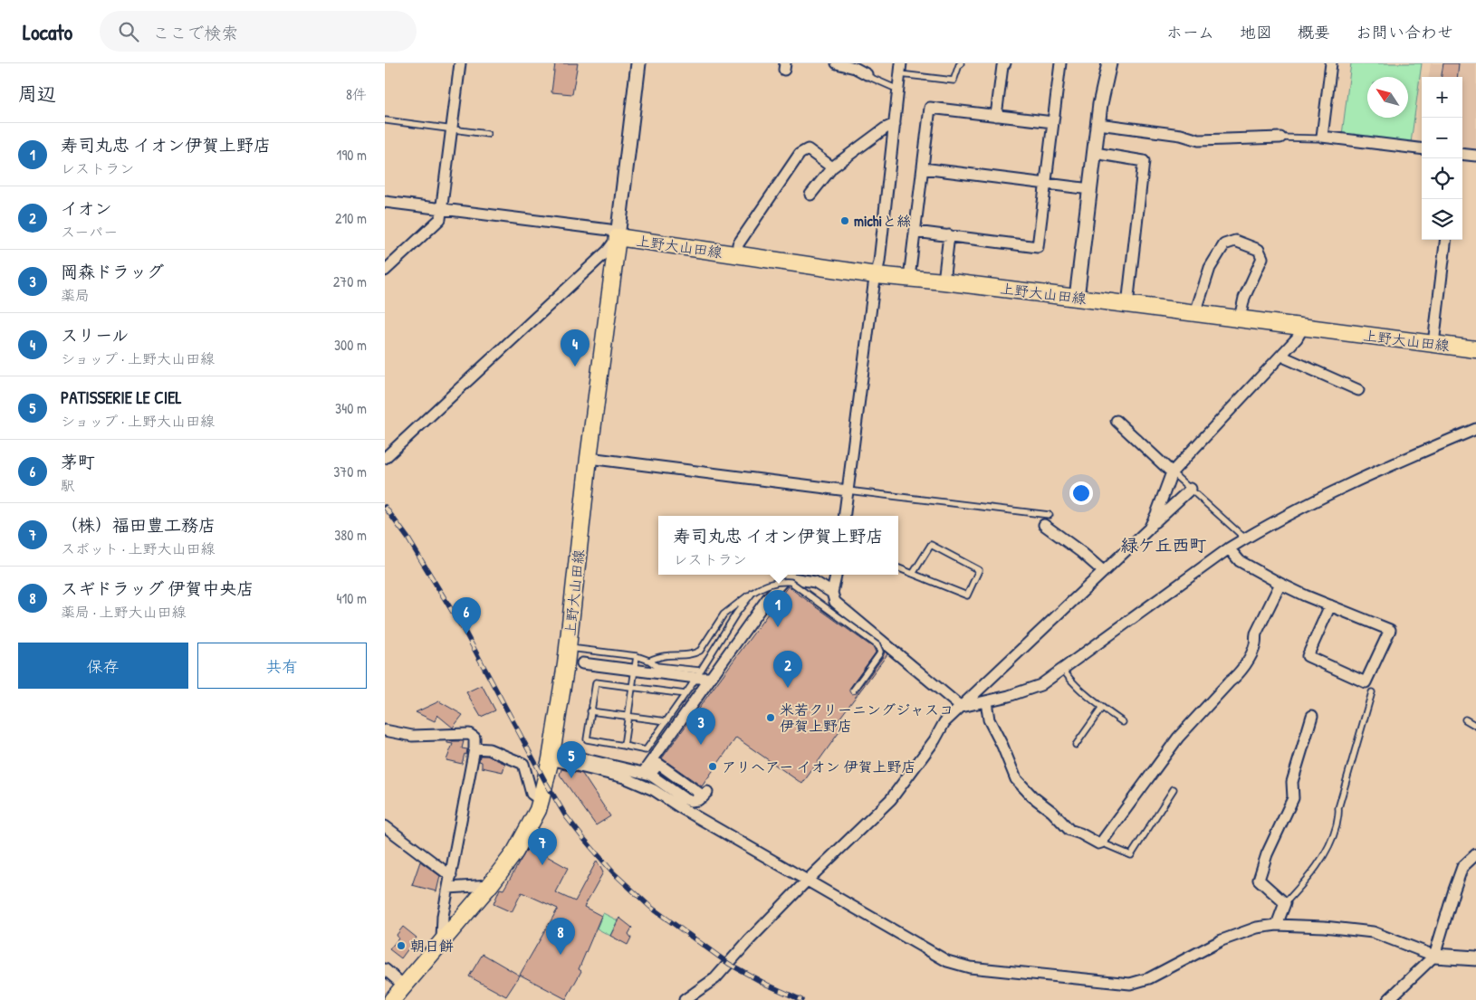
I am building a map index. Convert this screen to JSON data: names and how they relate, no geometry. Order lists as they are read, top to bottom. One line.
{"streets":{"main road":["上野大山田線"]},"districts":["緑ケ丘西町"],"places":["michiと絲","米若クリーニングジャスコ 伊賀上野店","アリヘアー イオン 伊賀上野店","朝日餅"],"north":"top left","page":{"header":"Locato","search":"ここで検索","nav":["ホーム","地図","概要","お問い合わせ"],"heading":["周辺","8件"],"map_buttons":["+","−"],"list":[{"mark":"1","name":"寿司丸忠 イオン伊賀上野店","note":"レストラン","value":"190 m"},{"mark":"2","name":"イオン","note":"スーパー","value":"210 m"},{"mark":"3","name":"岡森ドラッグ","note":"薬局","value":"270 m"},{"mark":"4","name":"スリール","note":"ショップ · 上野大山田線","value":"300 m"},{"mark":"5","name":"PATISSERIE LE CIEL","note":"ショップ · 上野大山田線","value":"340 m"},{"mark":"6","name":"茅町","note":"駅","value":"370 m"},{"mark":"7","name":"（株）福田豊工務店","note":"スポット · 上野大山田線","value":"380 m"},{"mark":"8","name":"スギドラッグ 伊賀中央店","note":"薬局 · 上野大山田線","value":"410 m"}],"pins":["4","1","6","2","3","5","7","8"],"popup":["寿司丸忠 イオン伊賀上野店","レストラン"],"buttons":["保存","共有"]}}
